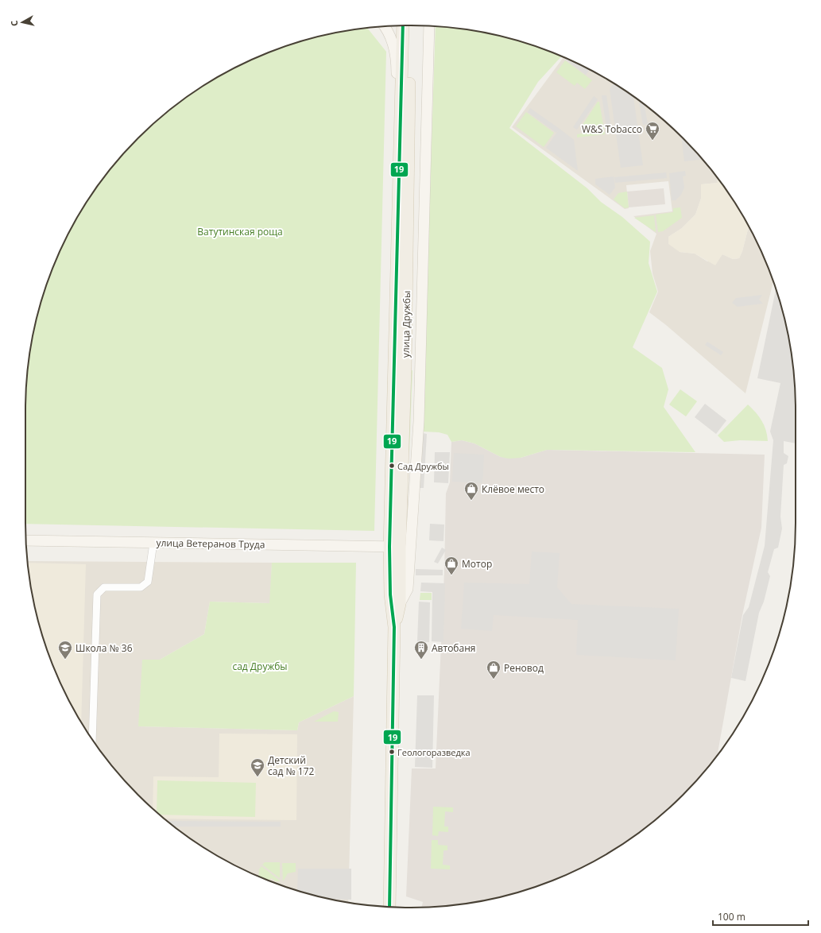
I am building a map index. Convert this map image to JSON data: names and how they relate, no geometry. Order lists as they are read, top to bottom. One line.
{"streets":{"main road":["улица Дружбы","улица Ветеранов Труда"]},"crossings":[["улица Дружбы","улица Ветеранов Труда"]],"parks":["Ватутинская роща","сад Дружбы"],"places":{"supermarket":["W&S Tobacco"],"other":["Сад Дружбы","Геологоразведка"],"shop":["Клёвое место","Мотор","Реновод"],"school or university":["Школа № 36","Детский сад № 172"],"building":["Автобаня"]},"lines":["transit line 19"],"scale_bar":"100 m","north":"left"}
